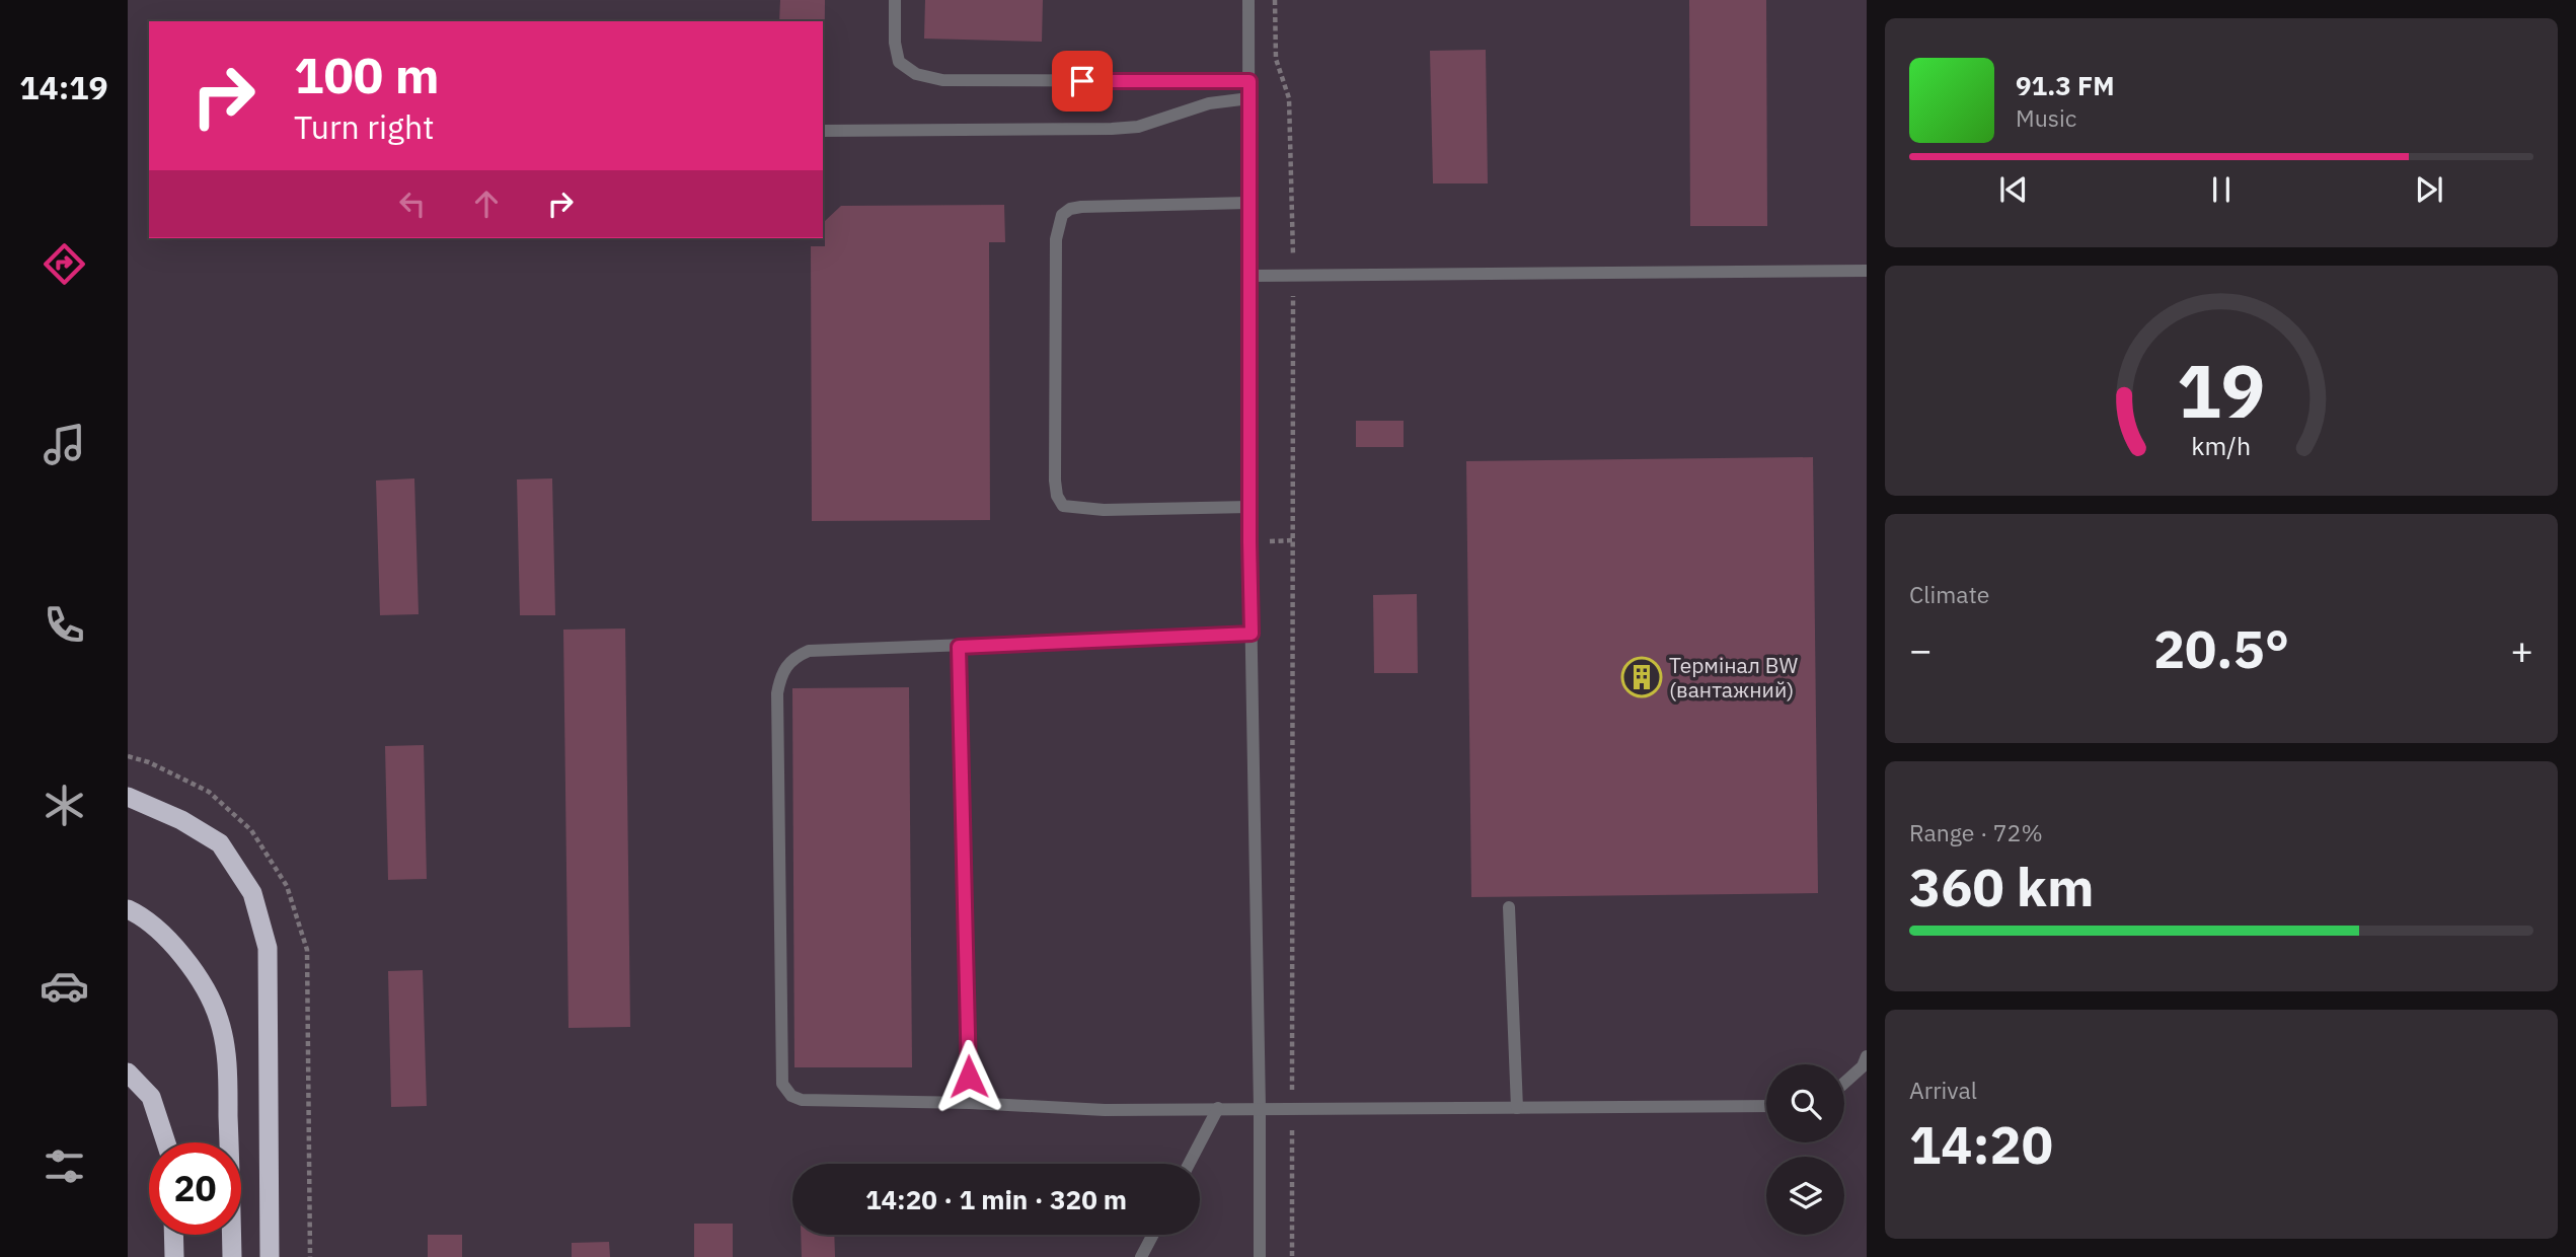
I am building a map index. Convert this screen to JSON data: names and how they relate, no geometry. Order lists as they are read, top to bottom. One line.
{"places":{"building":["Термінал BW (вантажний)"]},"page":{"tabs":"14:19","turn":["100 m","Turn right"],"song":["91.3 FM","Music"],"tile":["Climate",["Range · 72%","360 km"],["Arrival","14:20"]],"heat":["−","20.5°","+"],"limit":"20","trip":"14:20 · 1 min · 320 m","gauge":["19","km/h"]}}
